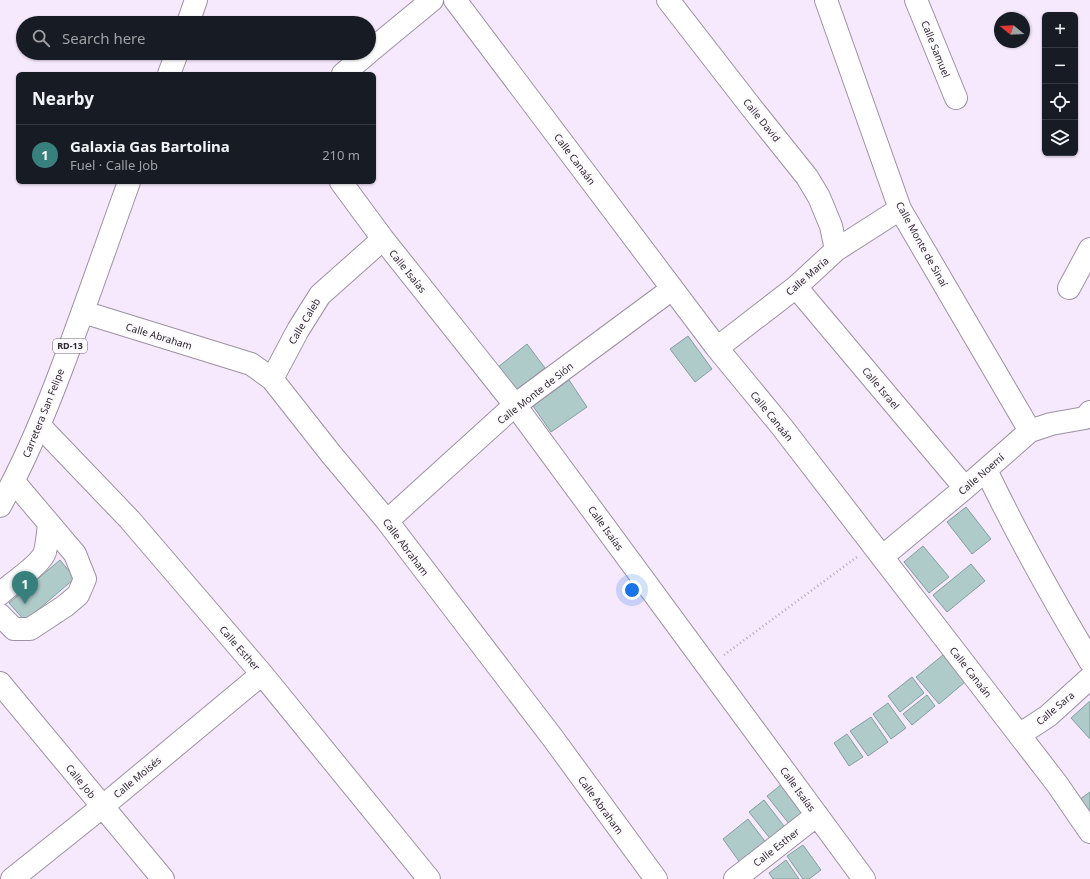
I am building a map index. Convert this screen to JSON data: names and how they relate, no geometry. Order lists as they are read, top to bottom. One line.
{"streets":{"street":["Calle Samuel","Calle David","Calle Canaán","Calle Monte de Sinaí","Calle Isaías","Calle María","Calle Caleb","Calle Abraham","RD-13","Calle Israel","Calle Monte de Sión","Carretera San Felipe","Calle Noemí","Calle Esther","Calle Sara","Calle Moisés","Calle Job"]},"crossings":[["Calle David","Calle María"],["Calle Canaán","Calle María"],["Calle Canaán","Calle Monte de Sión"],["Calle Canaán","Calle Noemí"],["Calle Canaán","Calle Sara"],["Calle Monte de Sinaí","Calle María"],["Calle Monte de Sinaí","Calle Noemí"],["Calle Isaías","Calle Caleb"],["Calle Isaías","Calle Monte de Sión"],["Calle Isaías","Calle Esther"],["Calle María","Calle Israel"],["Calle Caleb","Calle Abraham"],["Calle Abraham","Calle Monte de Sión"],["Calle Abraham","Carretera San Felipe"],["Calle Israel","Calle Noemí"],["Carretera San Felipe","Calle Esther"],["Calle Esther","Calle Moisés"],["Calle Moisés","Calle Job"]],"north":"left","page":{"map_buttons":["+","−"],"search":"Search here","heading":"Nearby","list":[{"mark":"1","name":"Galaxia Gas Bartolina","note":"Fuel · Calle Job","value":"210 m"}],"pins":"1"}}
